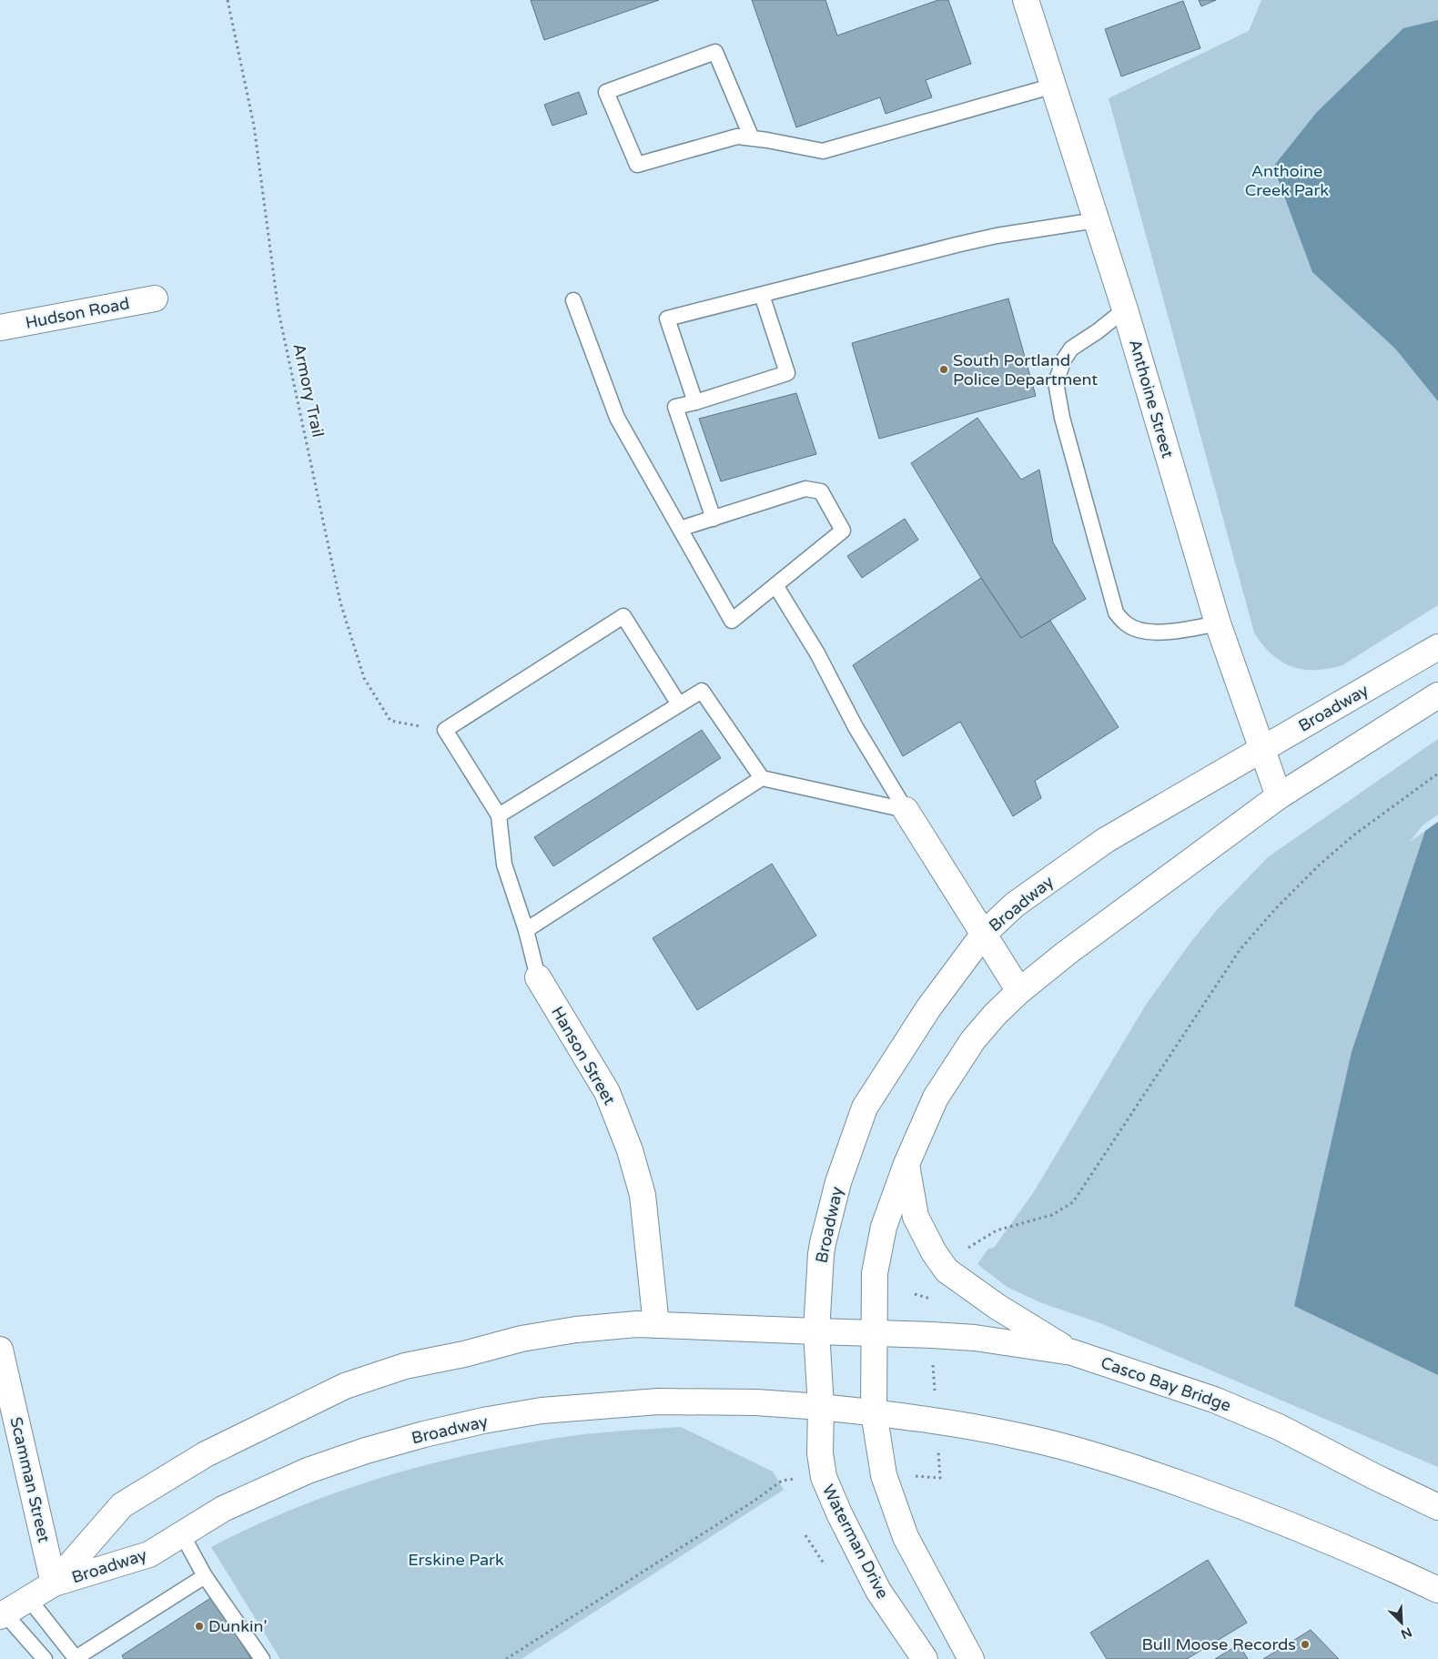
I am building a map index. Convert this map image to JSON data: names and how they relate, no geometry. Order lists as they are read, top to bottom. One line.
{"streets":{"main road":["Hudson Road","Anthoine Street","Broadway","Hanson Street","Casco Bay Bridge","Scamman Street","Waterman Drive"],"path":["Armory Trail"]},"crossings":[["Anthoine Street","Broadway"],["Broadway","Hanson Street"],["Broadway","Casco Bay Bridge"],["Broadway","Scamman Street"],["Broadway","Waterman Drive"]],"parks":["Anthoine Creek Park","Erskine Park"],"places":["South Portland Police Department","Dunkin'","Bull Moose Records"],"north":"bottom right"}
